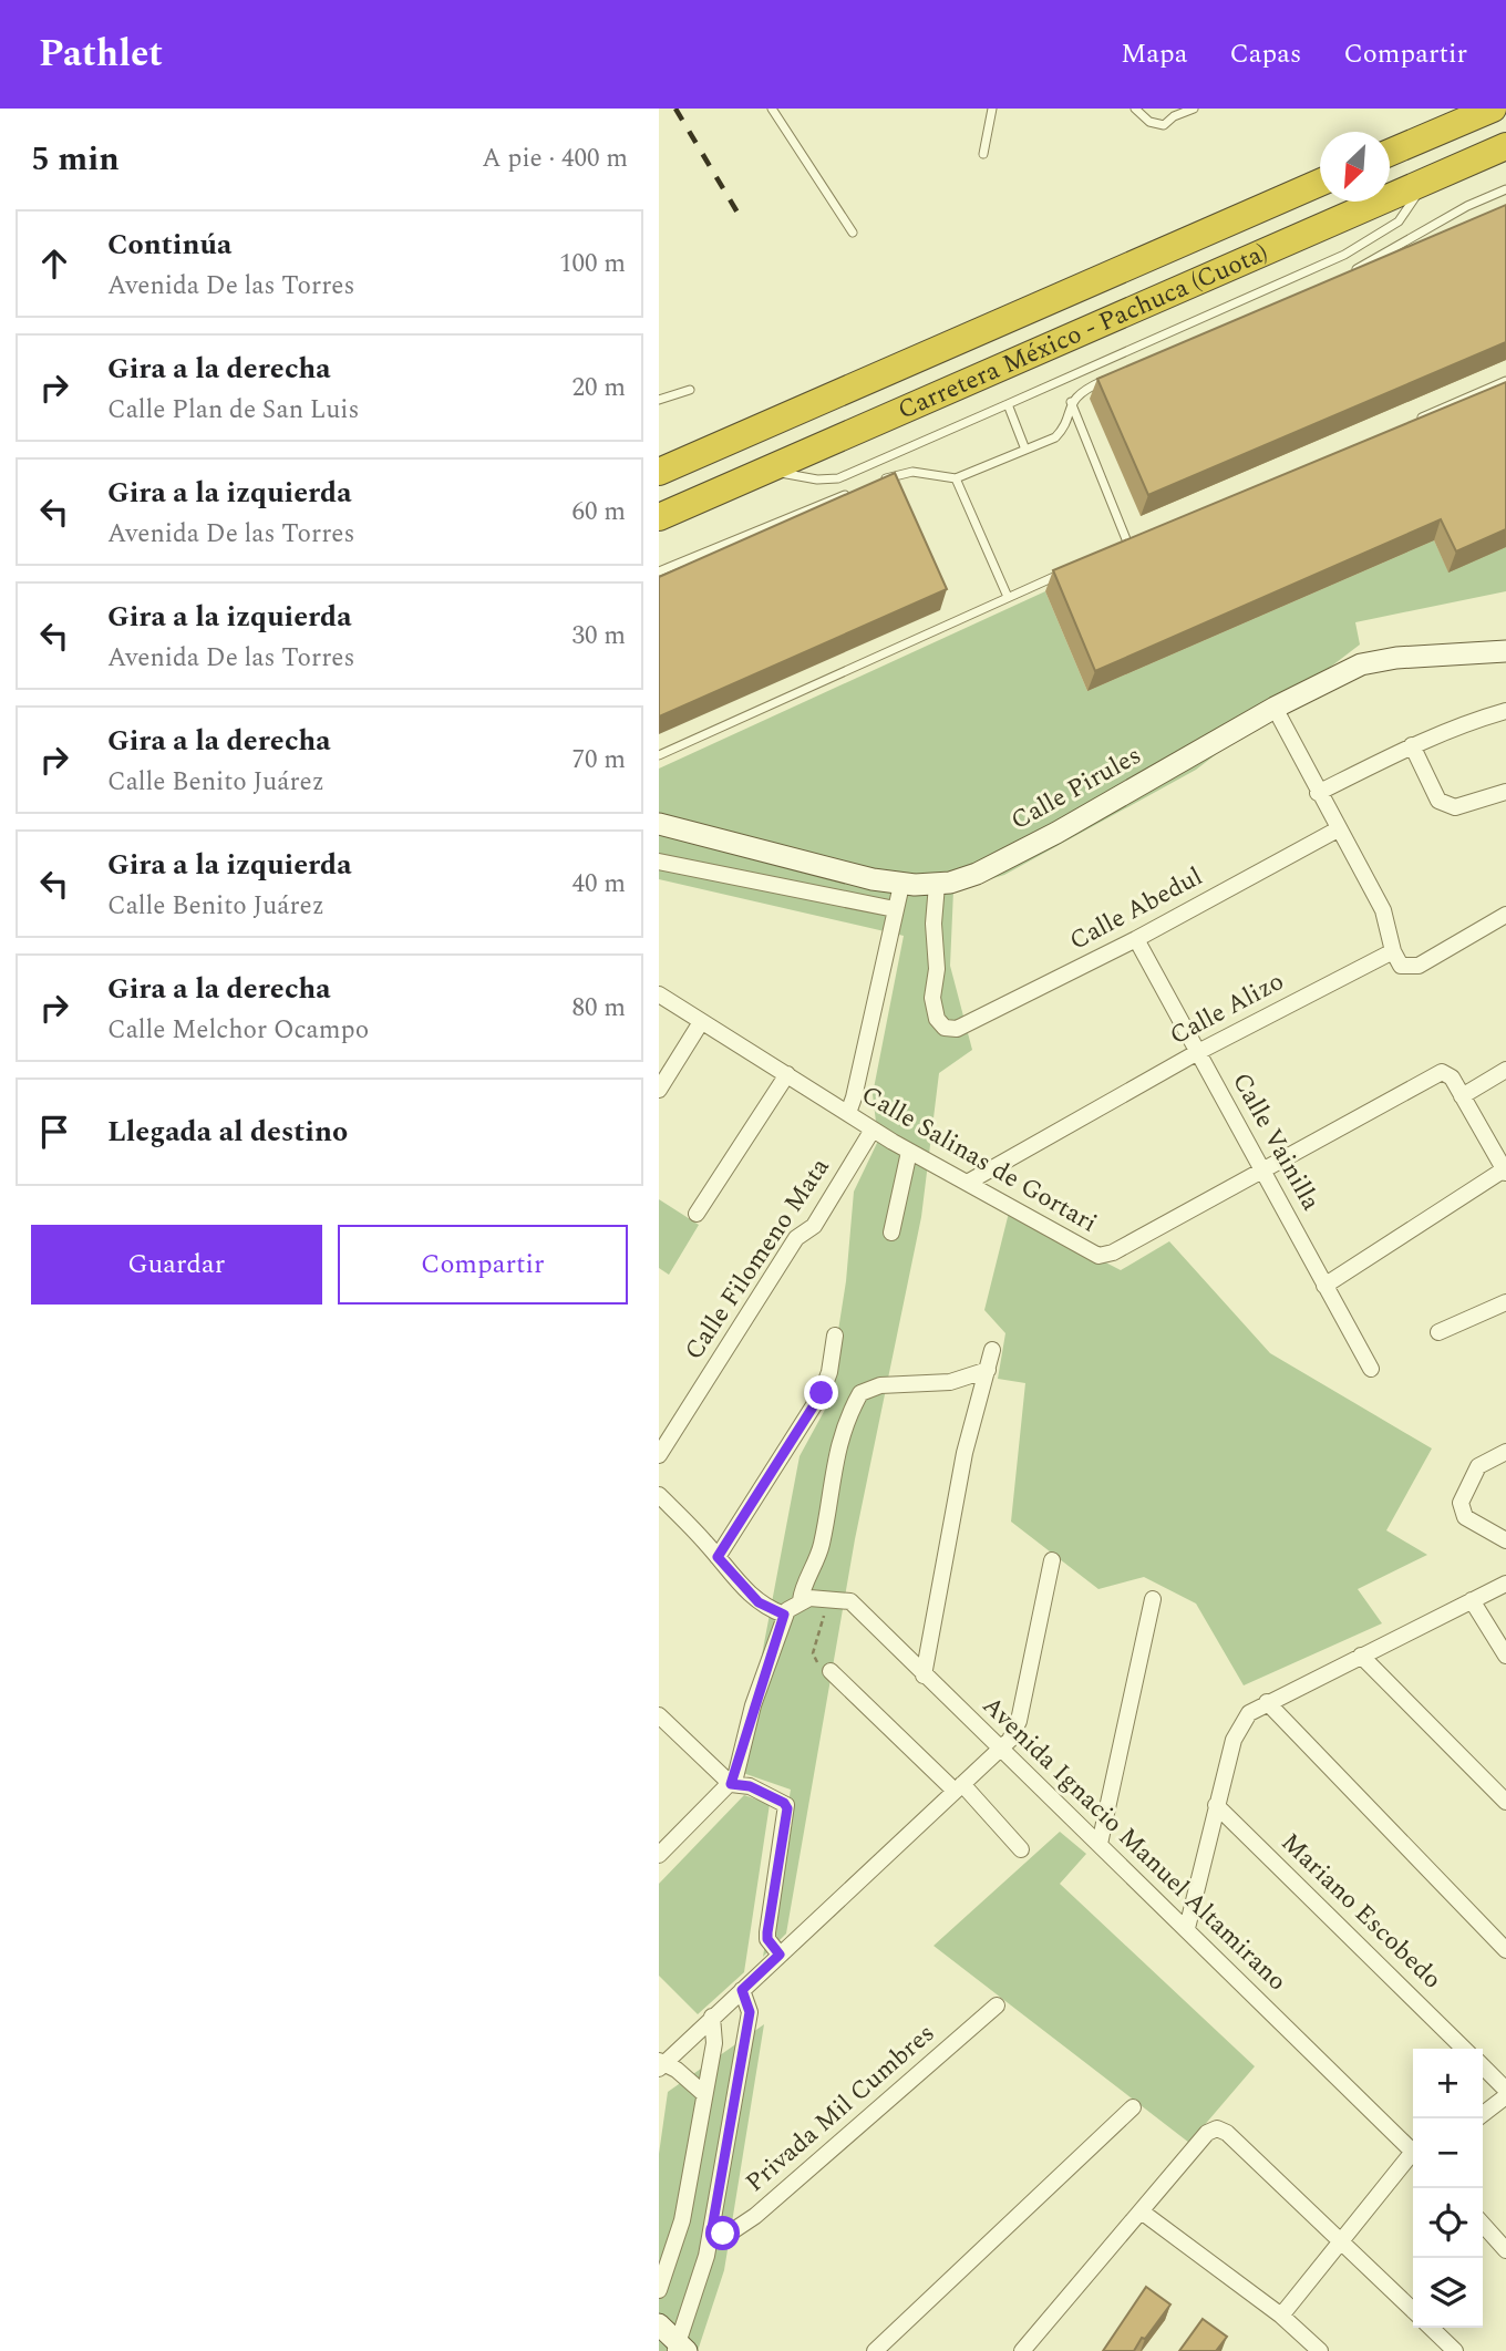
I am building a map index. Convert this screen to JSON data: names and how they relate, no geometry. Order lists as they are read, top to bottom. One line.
{"streets":{"highway":["Carretera México - Pachuca (Cuota)"],"street":["Calle Pirules","Calle Abedul","Calle Alizo","Calle Vainilla","Calle Salinas de Gortari","Calle Filomeno Mata","Avenida Ignacio Manuel Altamirano","Mariano Escobedo","Privada Mil Cumbres"]},"crossings":[["Calle Pirules","Calle Abedul"],["Calle Abedul","Calle Vainilla"],["Calle Alizo","Calle Vainilla"],["Calle Alizo","Calle Salinas de Gortari"],["Calle Vainilla","Calle Salinas de Gortari"],["Calle Salinas de Gortari","Calle Filomeno Mata"]],"north":"bottom left","page":{"header":"Pathlet","nav":["Mapa","Capas","Compartir"],"heading":["5 min","A pie · 400 m"],"list":[["Continúa","Avenida De las Torres","100 m"],["Gira a la derecha","Calle Plan de San Luis","20 m"],["Gira a la izquierda","Avenida De las Torres","60 m"],["Gira a la izquierda","Avenida De las Torres","30 m"],["Gira a la derecha","Calle Benito Juárez","70 m"],["Gira a la izquierda","Calle Benito Juárez","40 m"],["Gira a la derecha","Calle Melchor Ocampo","80 m"],"Llegada al destino"],"buttons":["Guardar","Compartir"],"map_buttons":["+","−"]}}
